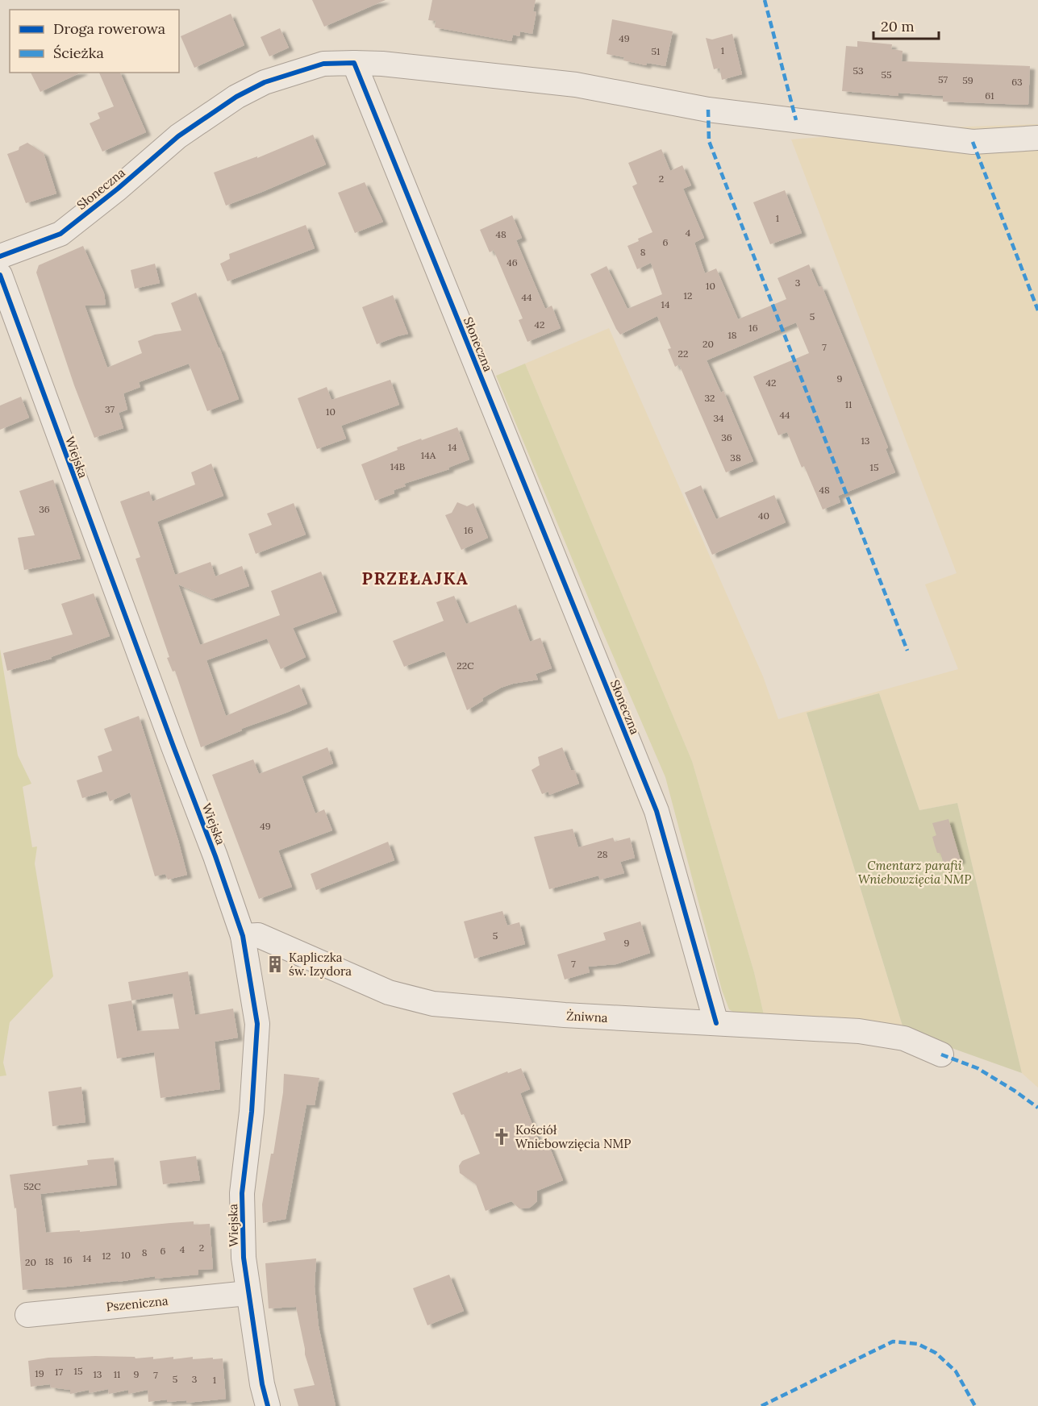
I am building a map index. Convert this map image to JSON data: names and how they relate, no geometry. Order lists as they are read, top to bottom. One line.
{"streets":{"street":["Słoneczna","Wiejska","Żniwna","Pszeniczna"]},"crossings":[["Słoneczna","Żniwna"],["Wiejska","Żniwna"],["Wiejska","Pszeniczna"]],"districts":["PRZEŁAJKA"],"parks":["Cmentarz parafii Wniebowzięcia NMP"],"places":{"building":["Kapliczka św. Izydora"],"church":["Kościół Wniebowzięcia NMP"]},"house_numbers":["49","1","51","53","55","57","59","63","61","2","1","4","48","6","8","46","3","10","12","44","14","5","42","16","18","20","7","22","9","42","32","11","37","10","44","34","36","13","14","14A","38","14B","15","48","36","40","16","22C","49","28","5","9","7","52C","2","4","6","8","10","12","14","16","18","20","15","17","19","13","11","9","7","5","3","1"],"legend":["Droga rowerowa","Ścieżka"],"scale_bar":"20 m"}
